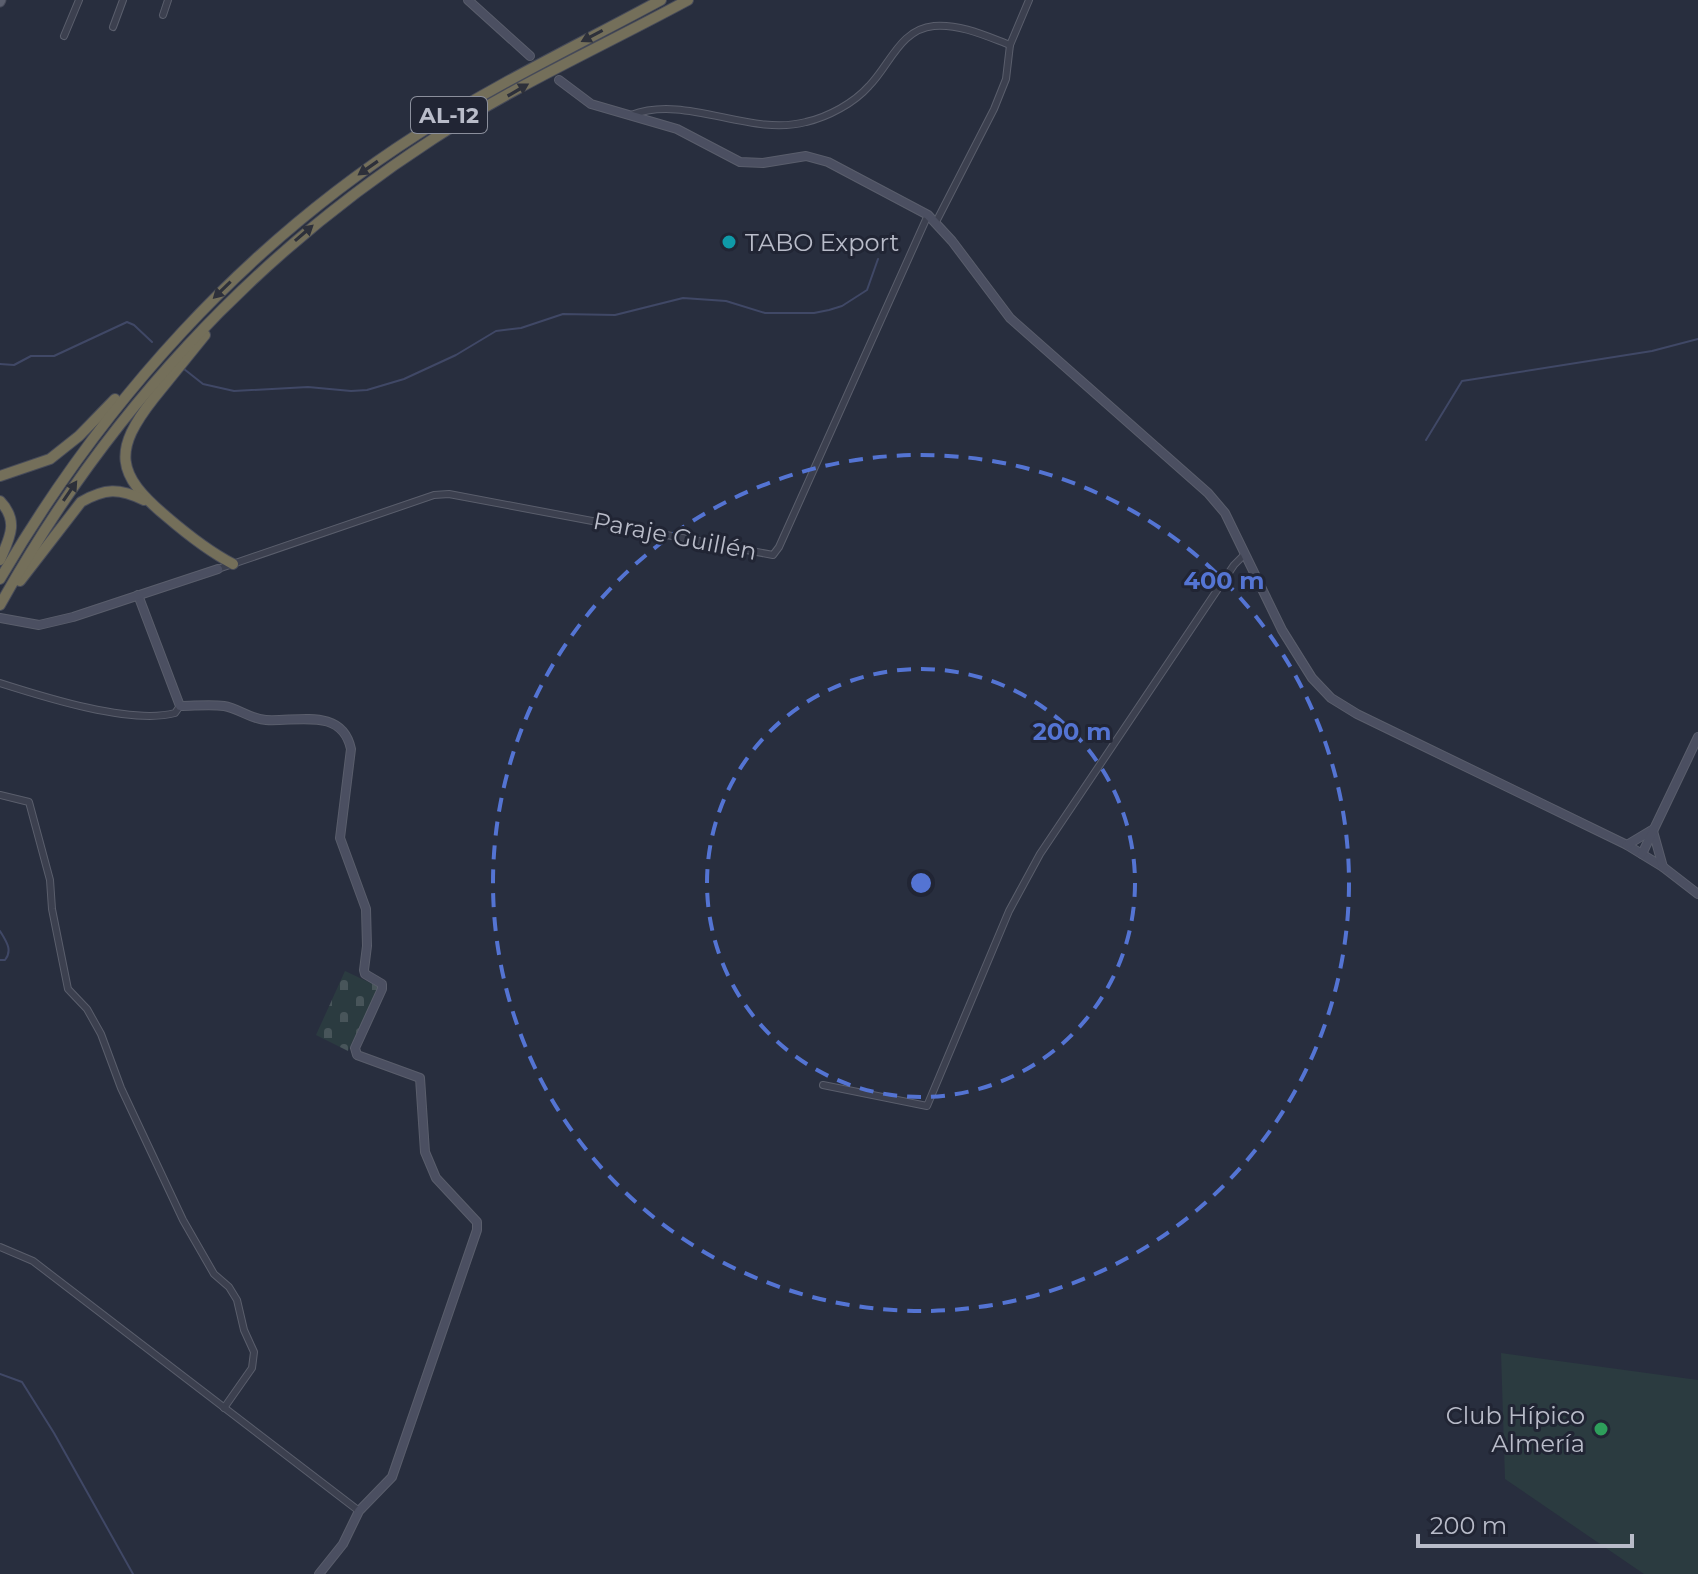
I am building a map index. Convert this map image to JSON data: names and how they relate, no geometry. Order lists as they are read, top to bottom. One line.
{"streets":{"highway":["AL-12"],"street":["Paraje Guillén"]},"places":["TABO Export","Club Hípico Almería"],"scale_bar":"200 m","rings":["400 m","200 m"]}
